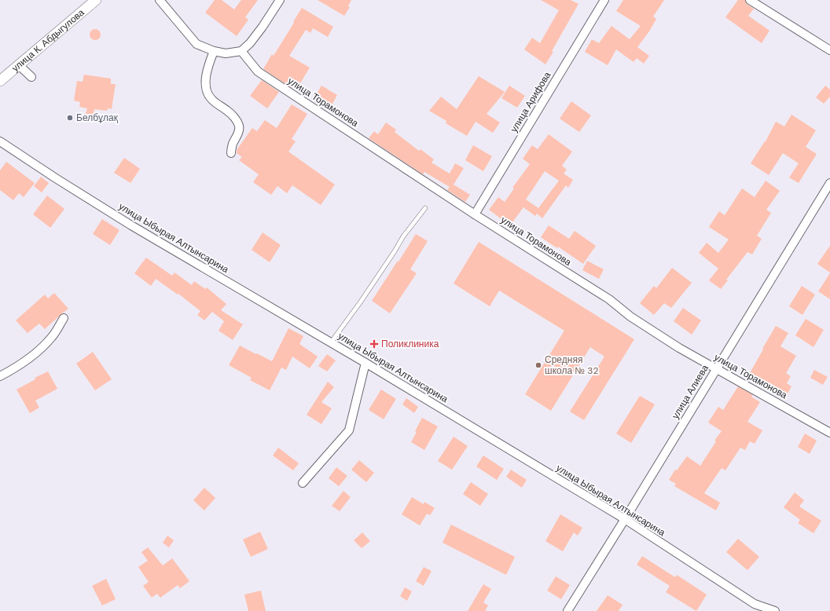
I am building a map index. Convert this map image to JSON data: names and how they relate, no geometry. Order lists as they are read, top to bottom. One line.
{"streets":{"street":["улица К. Абдыгулова","улица Торамонова","улица Арифова","улица Ыбырая Алтынсарина","улица Алиева"]},"crossings":[["улица Торамонова","улица Арифова"],["улица Торамонова","улица Алиева"],["улица Ыбырая Алтынсарина","улица Алиева"]],"places":{"other":["Белбұлақ","Средняя школа № 32"],"health":["Поликлиника"]}}
